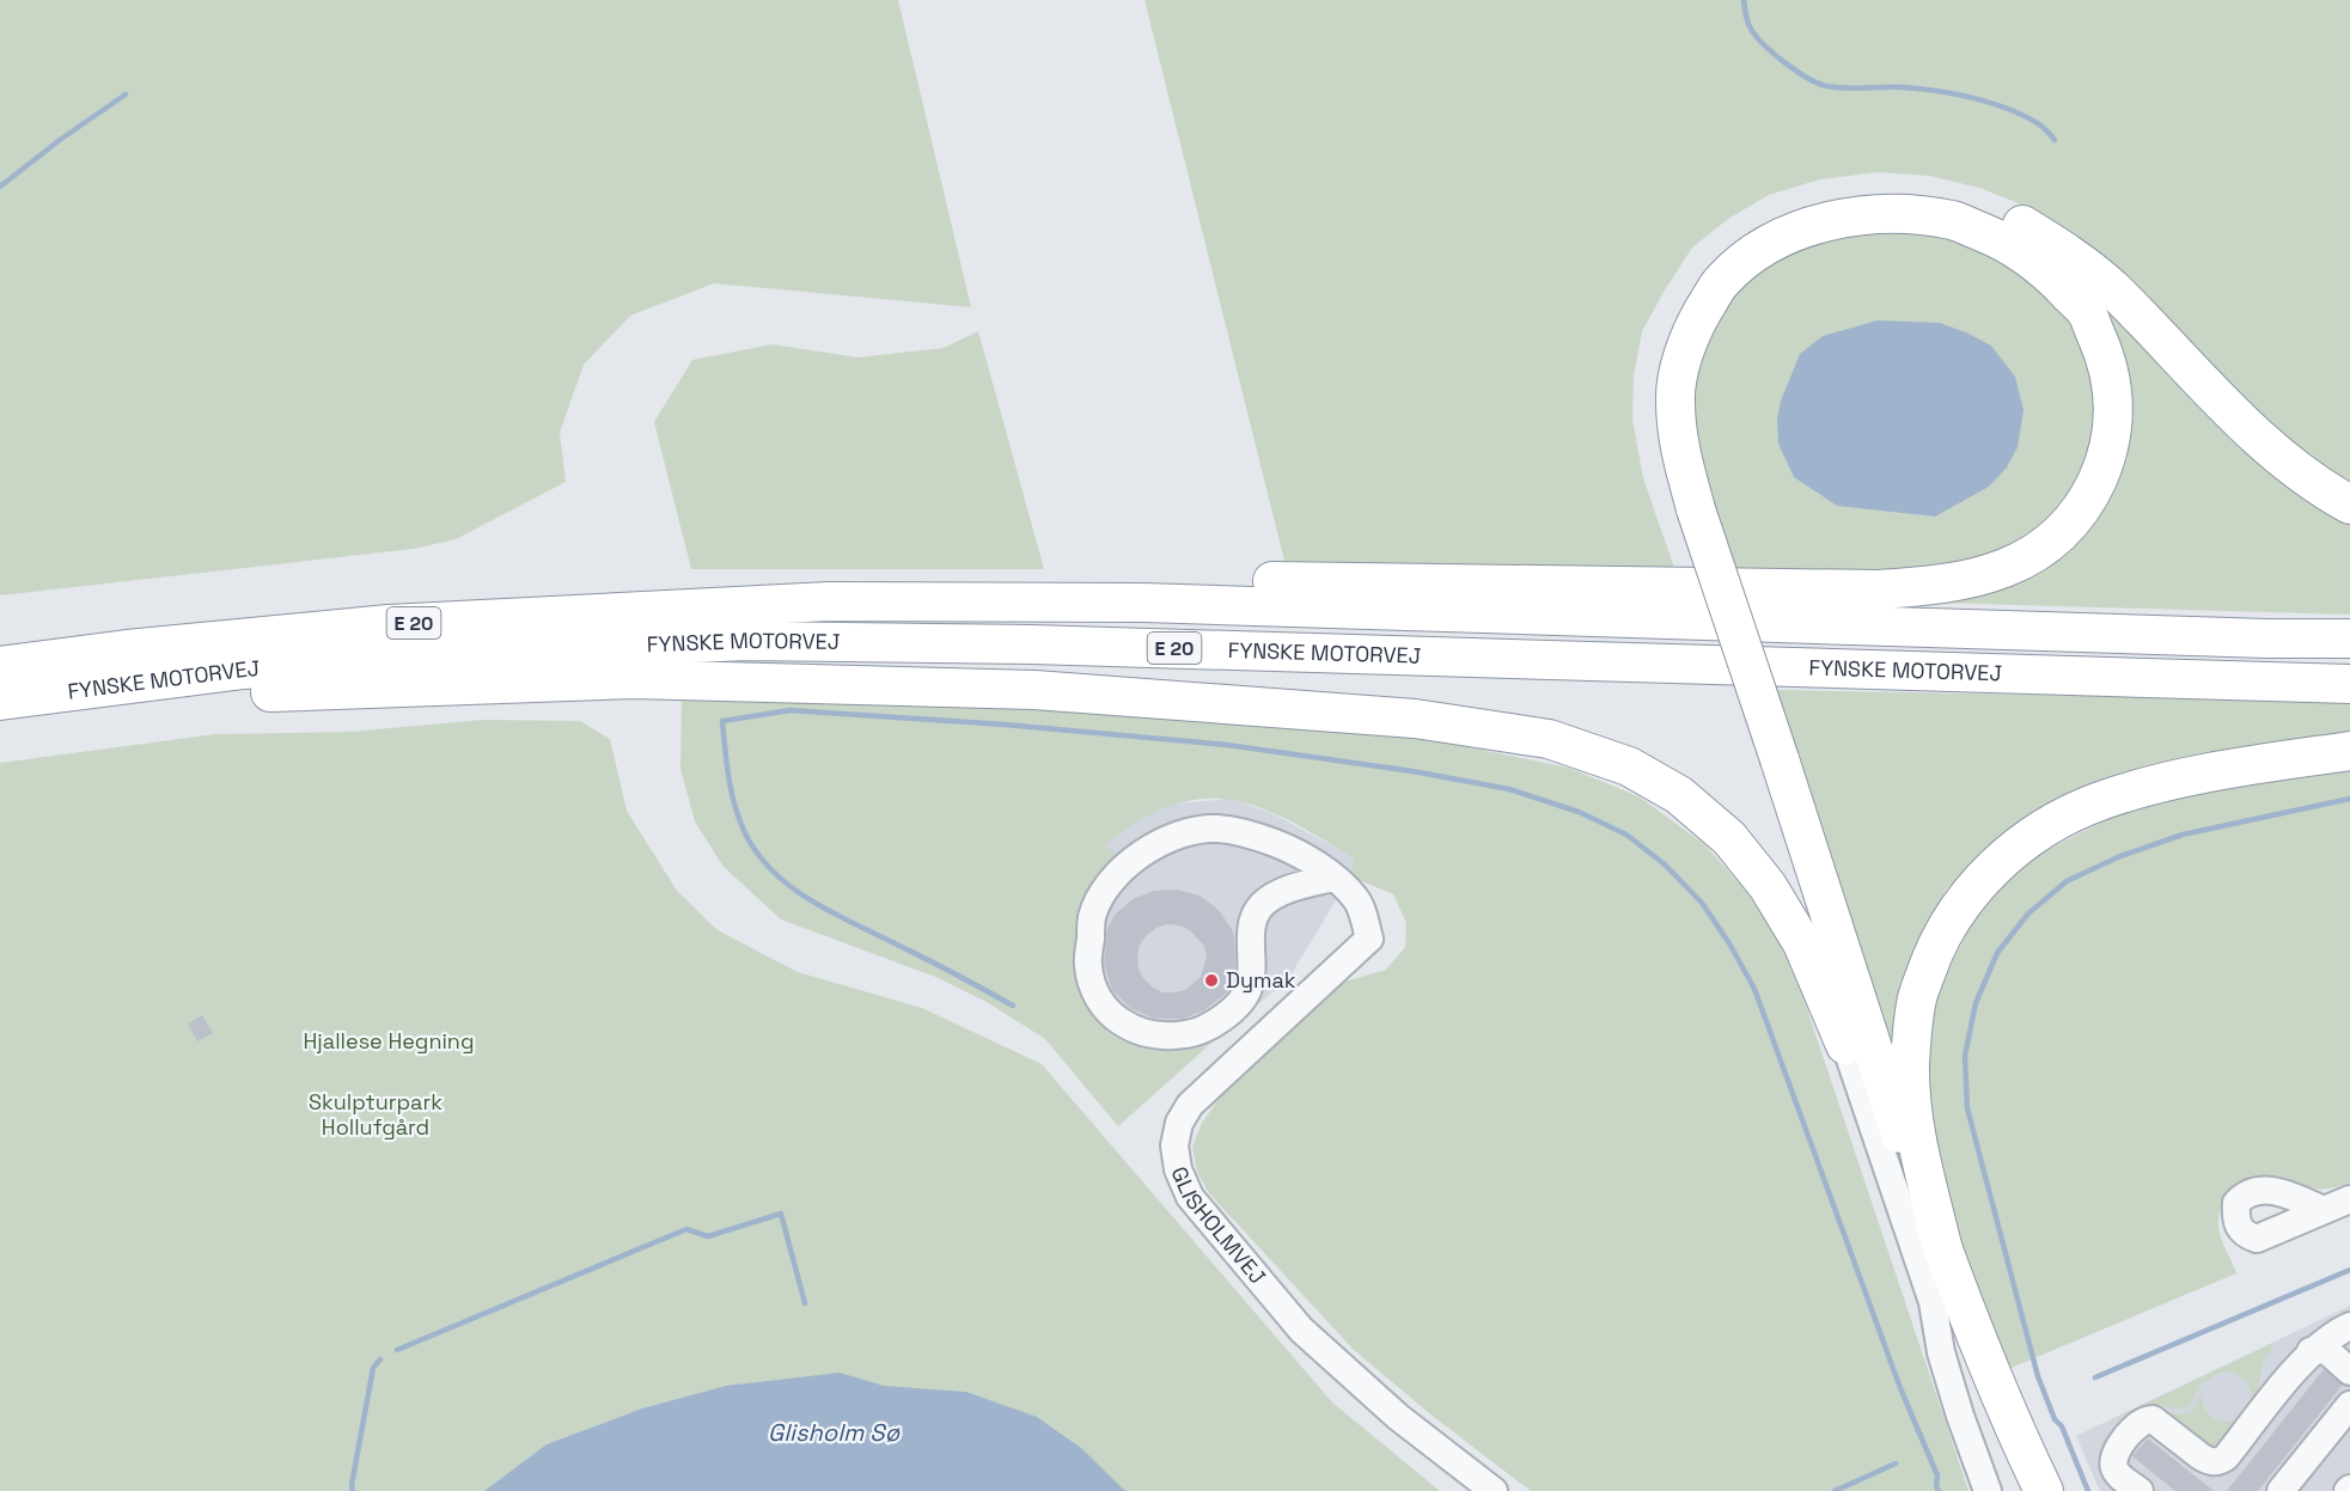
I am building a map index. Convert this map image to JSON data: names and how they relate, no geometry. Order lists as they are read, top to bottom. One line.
{"streets":{"highway":["E 20","FYNSKE MOTORVEJ"],"street":["GLISHOLMVEJ"]},"water":["Glisholm Sø"],"parks":["Hjallese Hegning","Skulpturpark Hollufgård"],"places":["Dymak"]}
